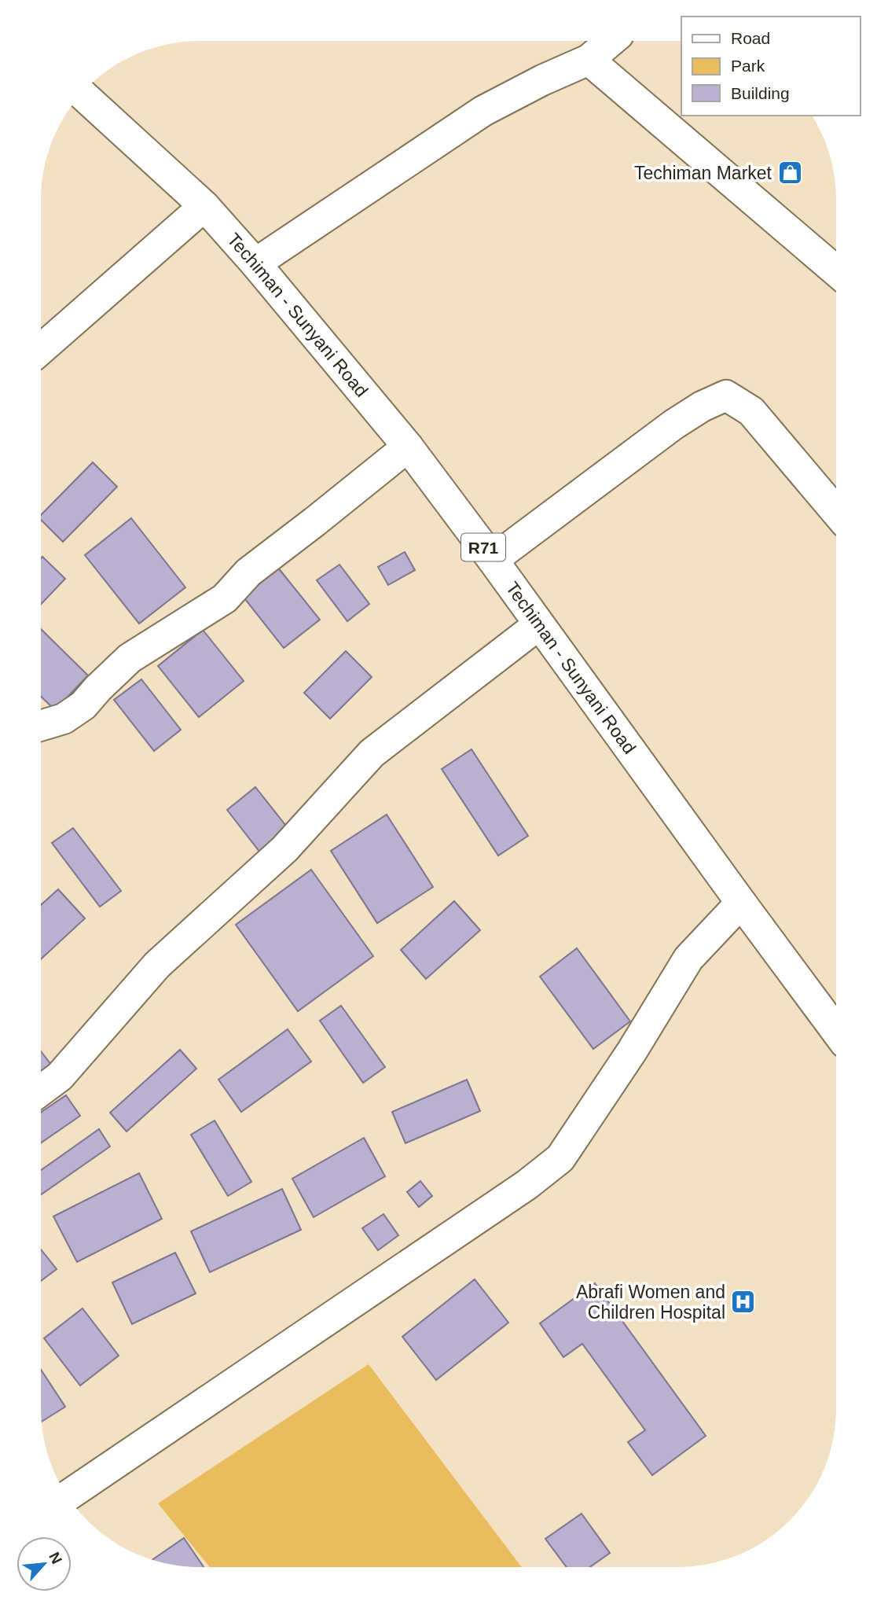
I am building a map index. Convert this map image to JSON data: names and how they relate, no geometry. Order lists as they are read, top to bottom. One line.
{"streets":{"street":["Techiman - Sunyani Road","R71"]},"places":{"shop":["Techiman Market"],"hospital":["Abrafi Women and Children Hospital"]},"legend":["Road","Park","Building"],"north":"top right"}
